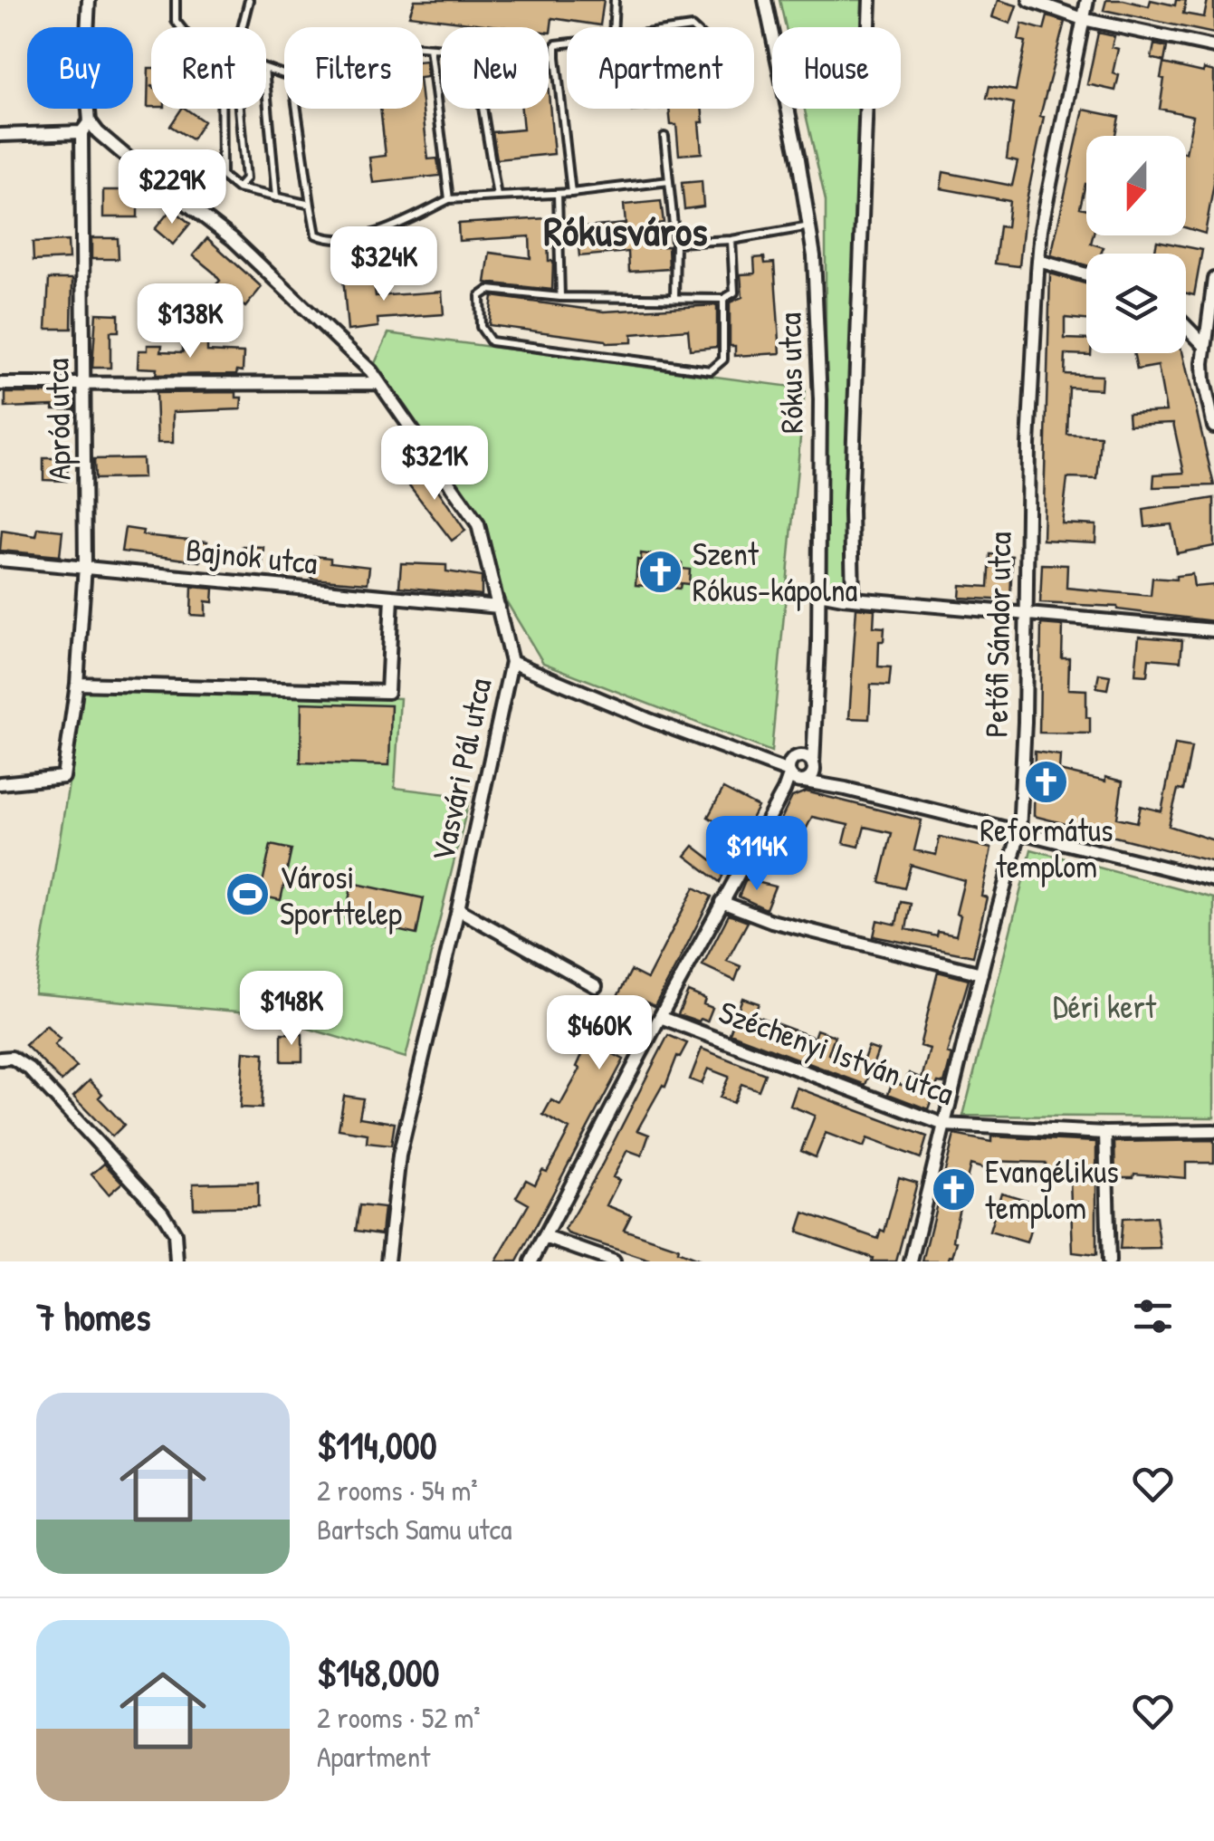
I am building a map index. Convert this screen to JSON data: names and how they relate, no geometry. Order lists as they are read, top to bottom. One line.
{"streets":{"street":["Rókus utca","Apród utca","Bajnok utca","Petőfi Sándor utca","Vasvári Pál utca","Széchenyi István utca"]},"crossings":[["Apród utca","Bajnok utca"],["Apród utca","Vasvári Pál utca"],["Bajnok utca","Vasvári Pál utca"],["Petőfi Sándor utca","Széchenyi István utca"]],"districts":["Rókusváros"],"parks":["Déri kert"],"places":{"church":["Szent Rókus-kápolna","Református templom","Evangélikus templom"],"sports":["Városi Sporttelep"]},"north":"bottom","page":{"chip":["Buy","Rent","Filters","New","Apartment","House"],"price":["$229K","$324K","$138K","$321K","$114K","$148K","$460K"],"heading":"7 homes","list":[{"name":"$114,000","note":"2 rooms · 54 m² · Bartsch Samu utca"},{"name":"$148,000","note":"2 rooms · 52 m² · Apartment"}]}}
